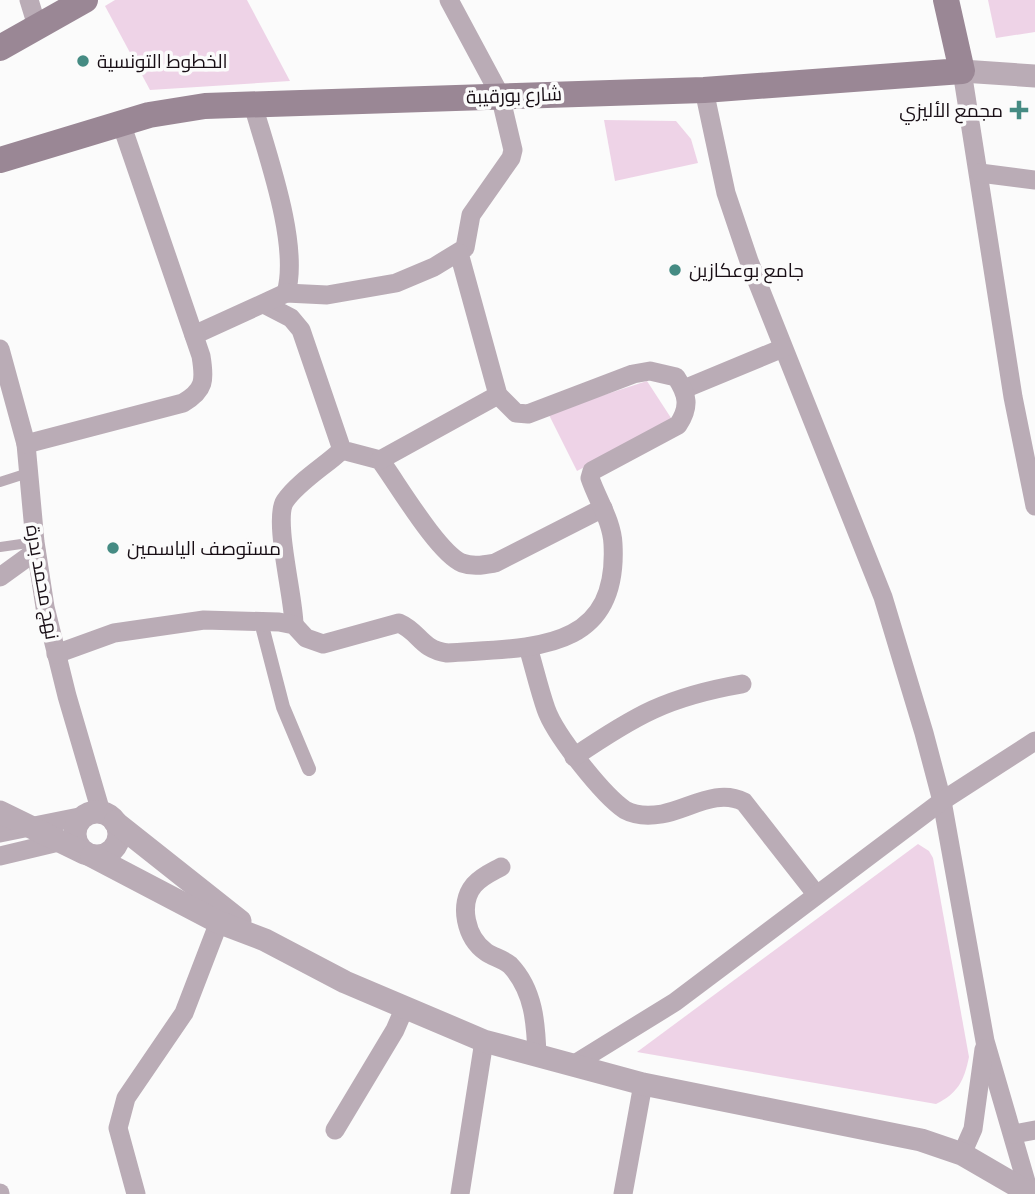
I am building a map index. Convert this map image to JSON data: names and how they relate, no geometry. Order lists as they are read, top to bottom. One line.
{"streets":{"main road":["شارع بورقيبة"],"street":["نهج محمد بدرة"]},"places":{"other":["الخطوط التونسية","جامع بوعكازين","مستوصف الياسمين"],"health":["مجمع الأليزي"]}}
